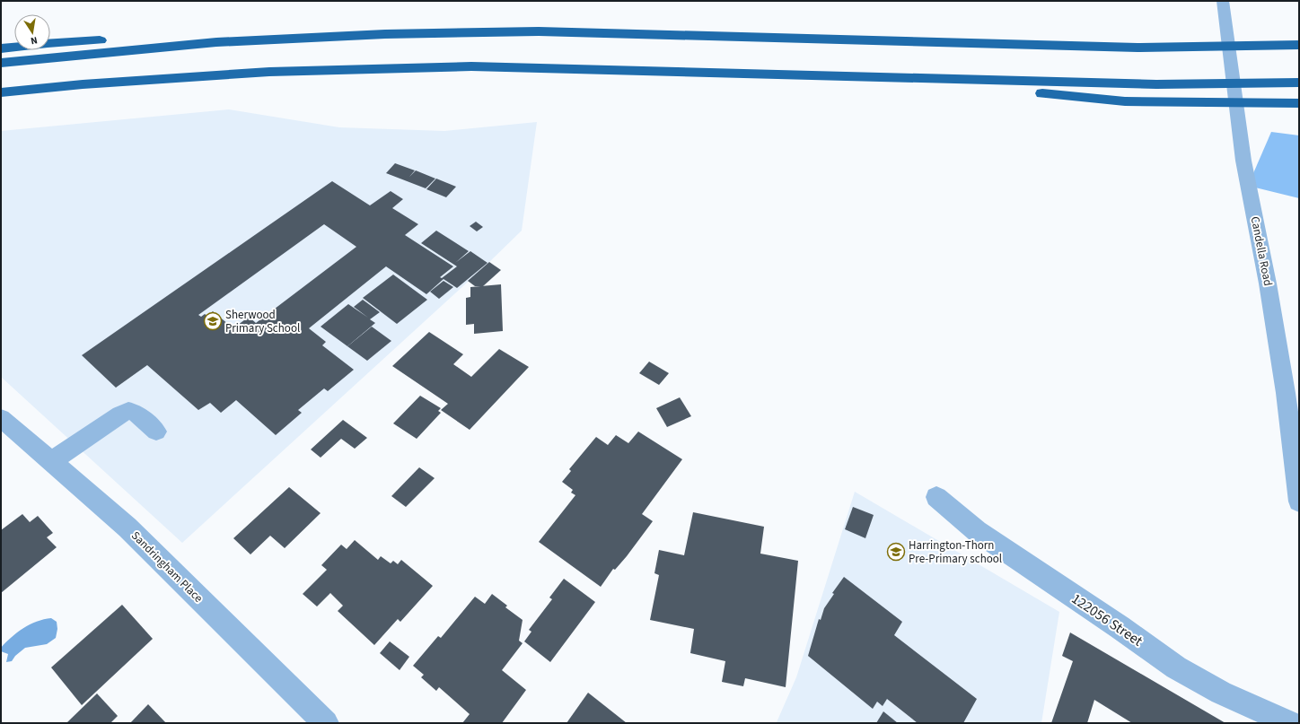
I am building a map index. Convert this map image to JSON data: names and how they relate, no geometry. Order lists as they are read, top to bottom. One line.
{"streets":{"street":["Candella Road","Sandringham Place","122056 Street"]},"places":{"school or university":["Sherwood Primary School","Harrington-Thorn Pre-Primary school"]},"north":"bottom"}
